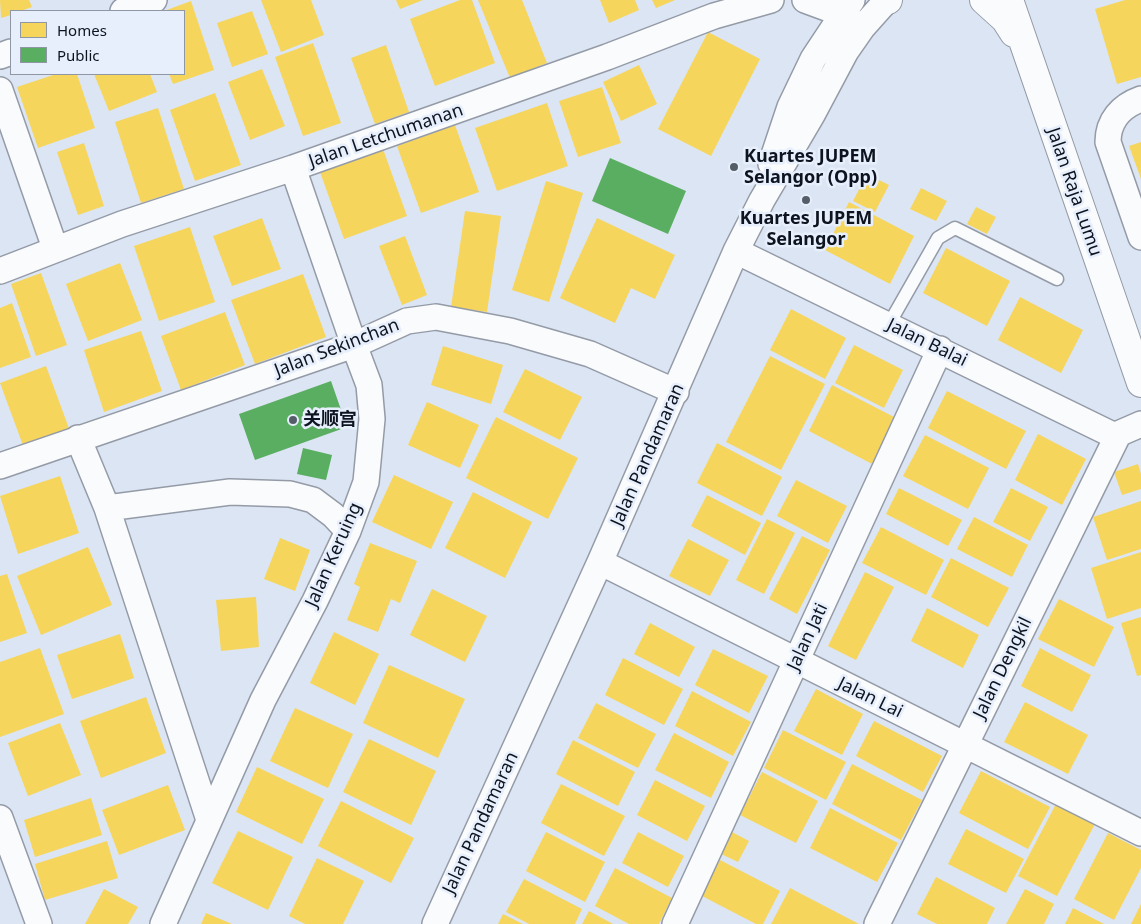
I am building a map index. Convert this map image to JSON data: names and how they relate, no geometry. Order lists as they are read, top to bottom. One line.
{"streets":{"street":["Jalan Letchumanan","Jalan Raja Lumu","Jalan Balai","Jalan Sekinchan","Jalan Pandamaran","Jalan Keruing","Jalan Jati","Jalan Dengkil","Jalan Lai"]},"crossings":[["Jalan Letchumanan","Jalan Keruing"],["Jalan Balai","Jalan Pandamaran"],["Jalan Balai","Jalan Jati"],["Jalan Balai","Jalan Dengkil"],["Jalan Sekinchan","Jalan Pandamaran"],["Jalan Sekinchan","Jalan Keruing"],["Jalan Pandamaran","Jalan Lai"],["Jalan Jati","Jalan Lai"],["Jalan Dengkil","Jalan Lai"]],"places":["Kuartes JUPEM Selangor (Opp)","Kuartes JUPEM Selangor","关顺宫"],"legend":["Homes","Public"]}
